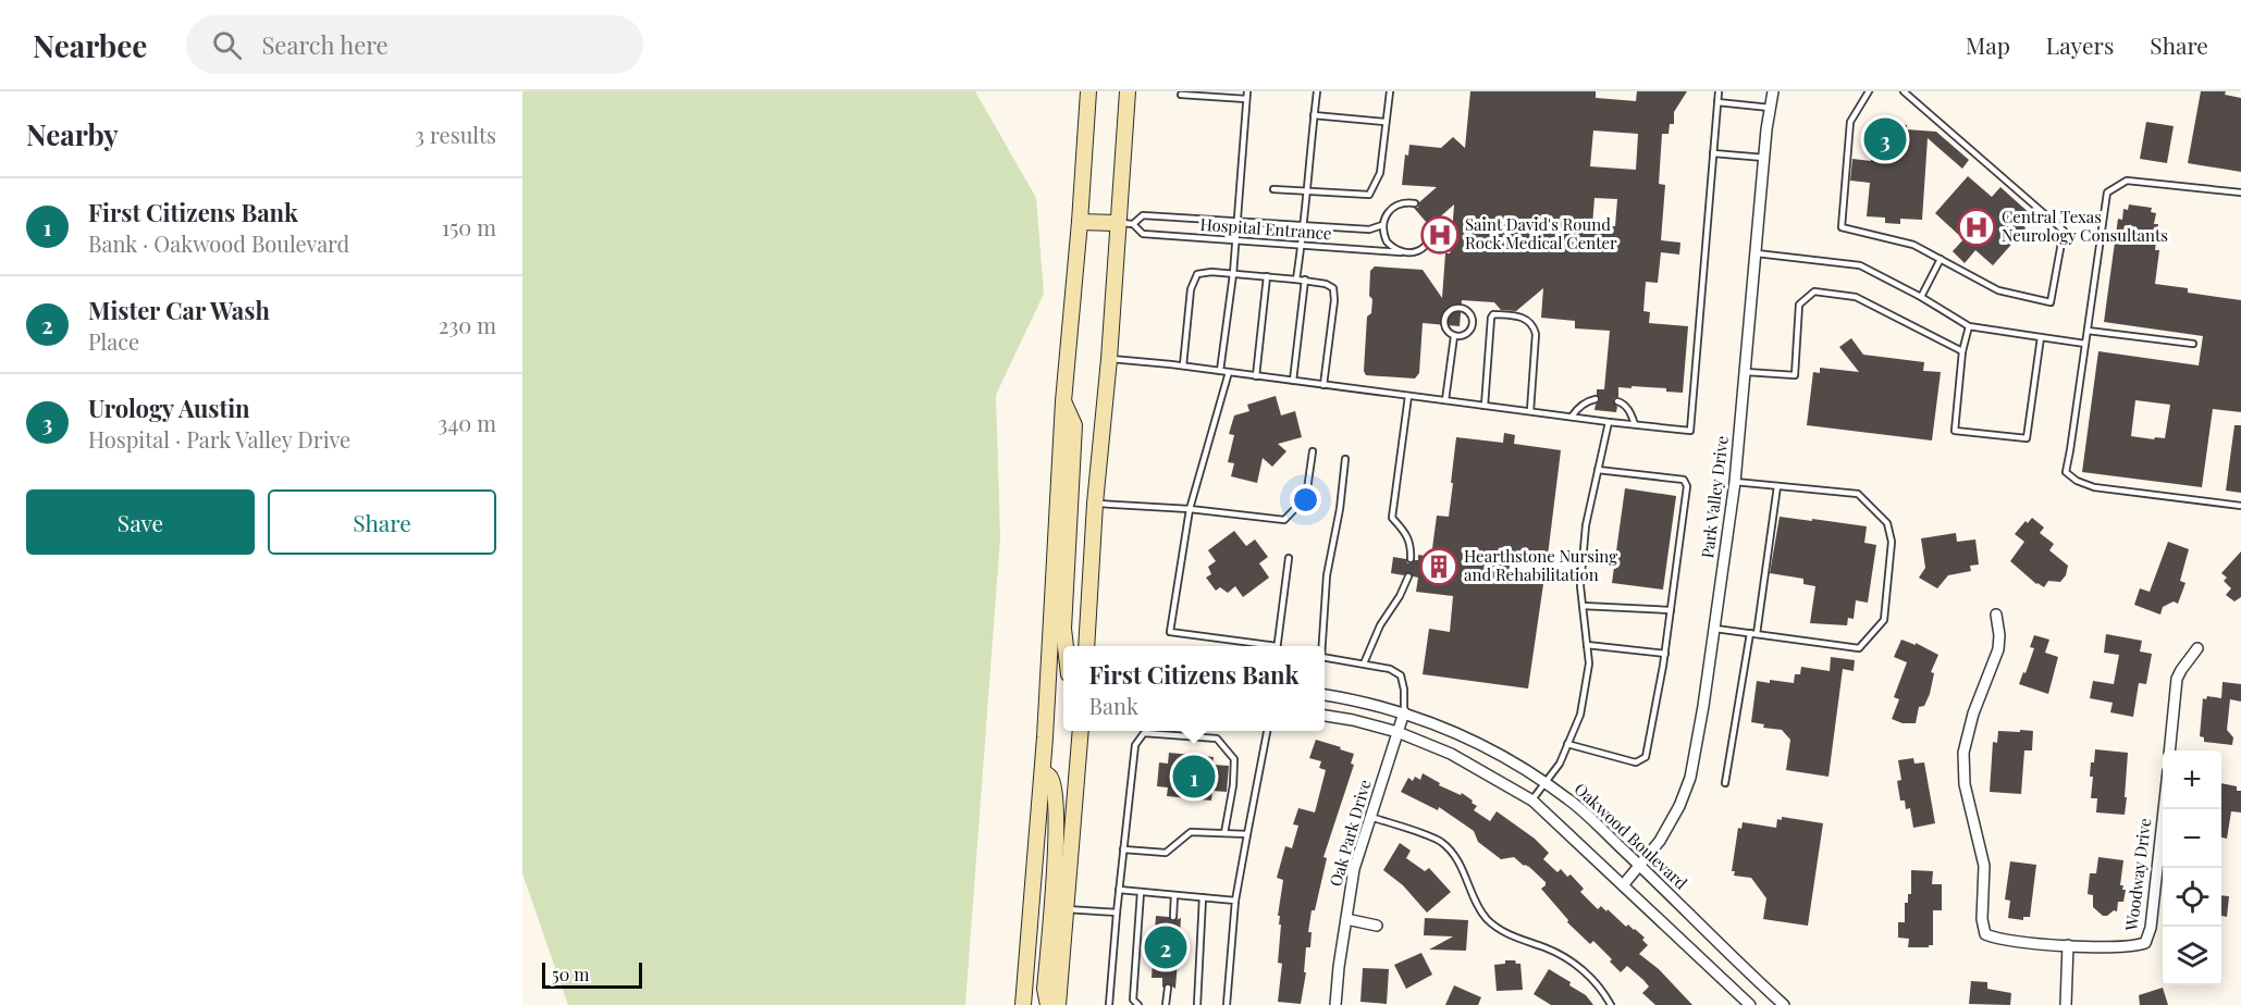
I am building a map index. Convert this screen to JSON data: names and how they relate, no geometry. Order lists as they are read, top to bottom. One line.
{"streets":{"street":["Park Valley Drive","Oak Park Drive","Oakwood Boulevard","Woodway Drive"],"lane":["Hospital Entrance"]},"crossings":[["Park Valley Drive","Oakwood Boulevard"],["Oak Park Drive","Oakwood Boulevard"]],"places":{"hospital":["Central Texas Neurology Consultants","Saint David's Round Rock Medical Center"],"building":["Hearthstone Nursing and Rehabilitation"]},"scale_bar":"50 m","page":{"header":"Nearbee","search":"Search here","nav":["Map","Layers","Share"],"heading":["Nearby","3 results"],"pins":["3","1","2"],"list":[{"mark":"1","name":"First Citizens Bank","note":"Bank · Oakwood Boulevard","value":"150 m"},{"mark":"2","name":"Mister Car Wash","note":"Place","value":"230 m"},{"mark":"3","name":"Urology Austin","note":"Hospital · Park Valley Drive","value":"340 m"}],"buttons":["Save","Share"],"popup":["First Citizens Bank","Bank"],"map_buttons":["+","−"],"scale":"50 m"}}
